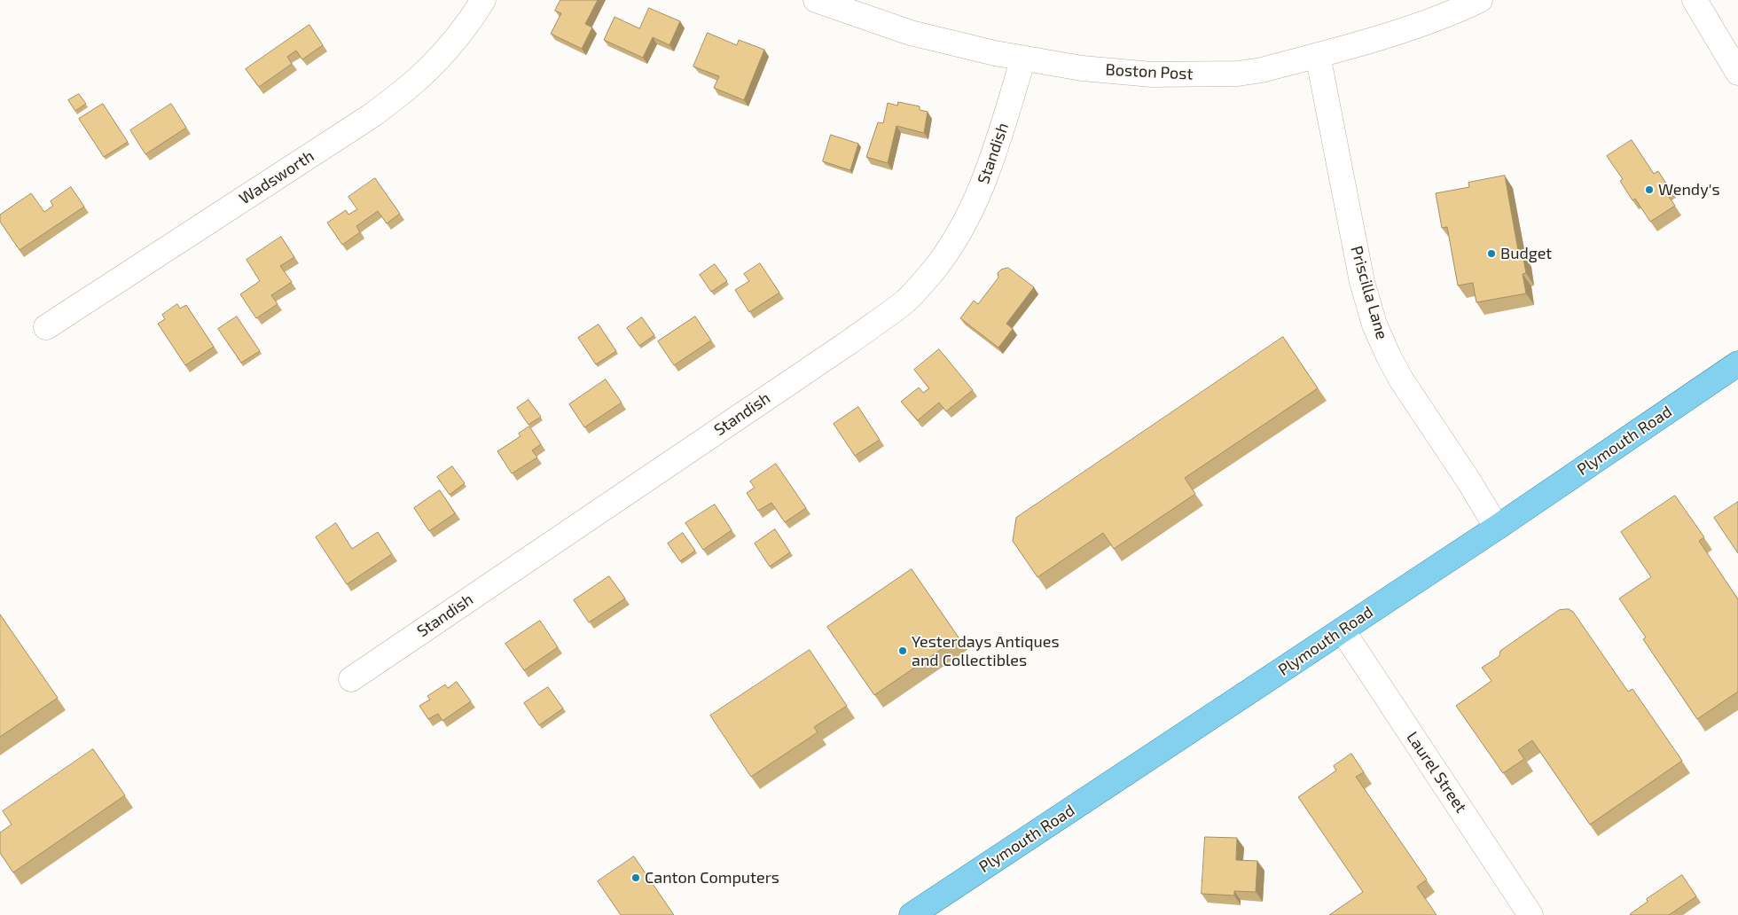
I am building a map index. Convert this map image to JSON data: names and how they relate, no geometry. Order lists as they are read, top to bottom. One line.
{"streets":{"main road":["Plymouth Road"],"street":["Boston Post","Standish","Wadsworth","Priscilla Lane","Laurel Street"]},"crossings":[["Boston Post","Standish"],["Boston Post","Priscilla Lane"],["Priscilla Lane","Plymouth Road"],["Plymouth Road","Laurel Street"]],"places":["Wendy's","Budget","Yesterdays Antiques and Collectibles","Canton Computers"]}
